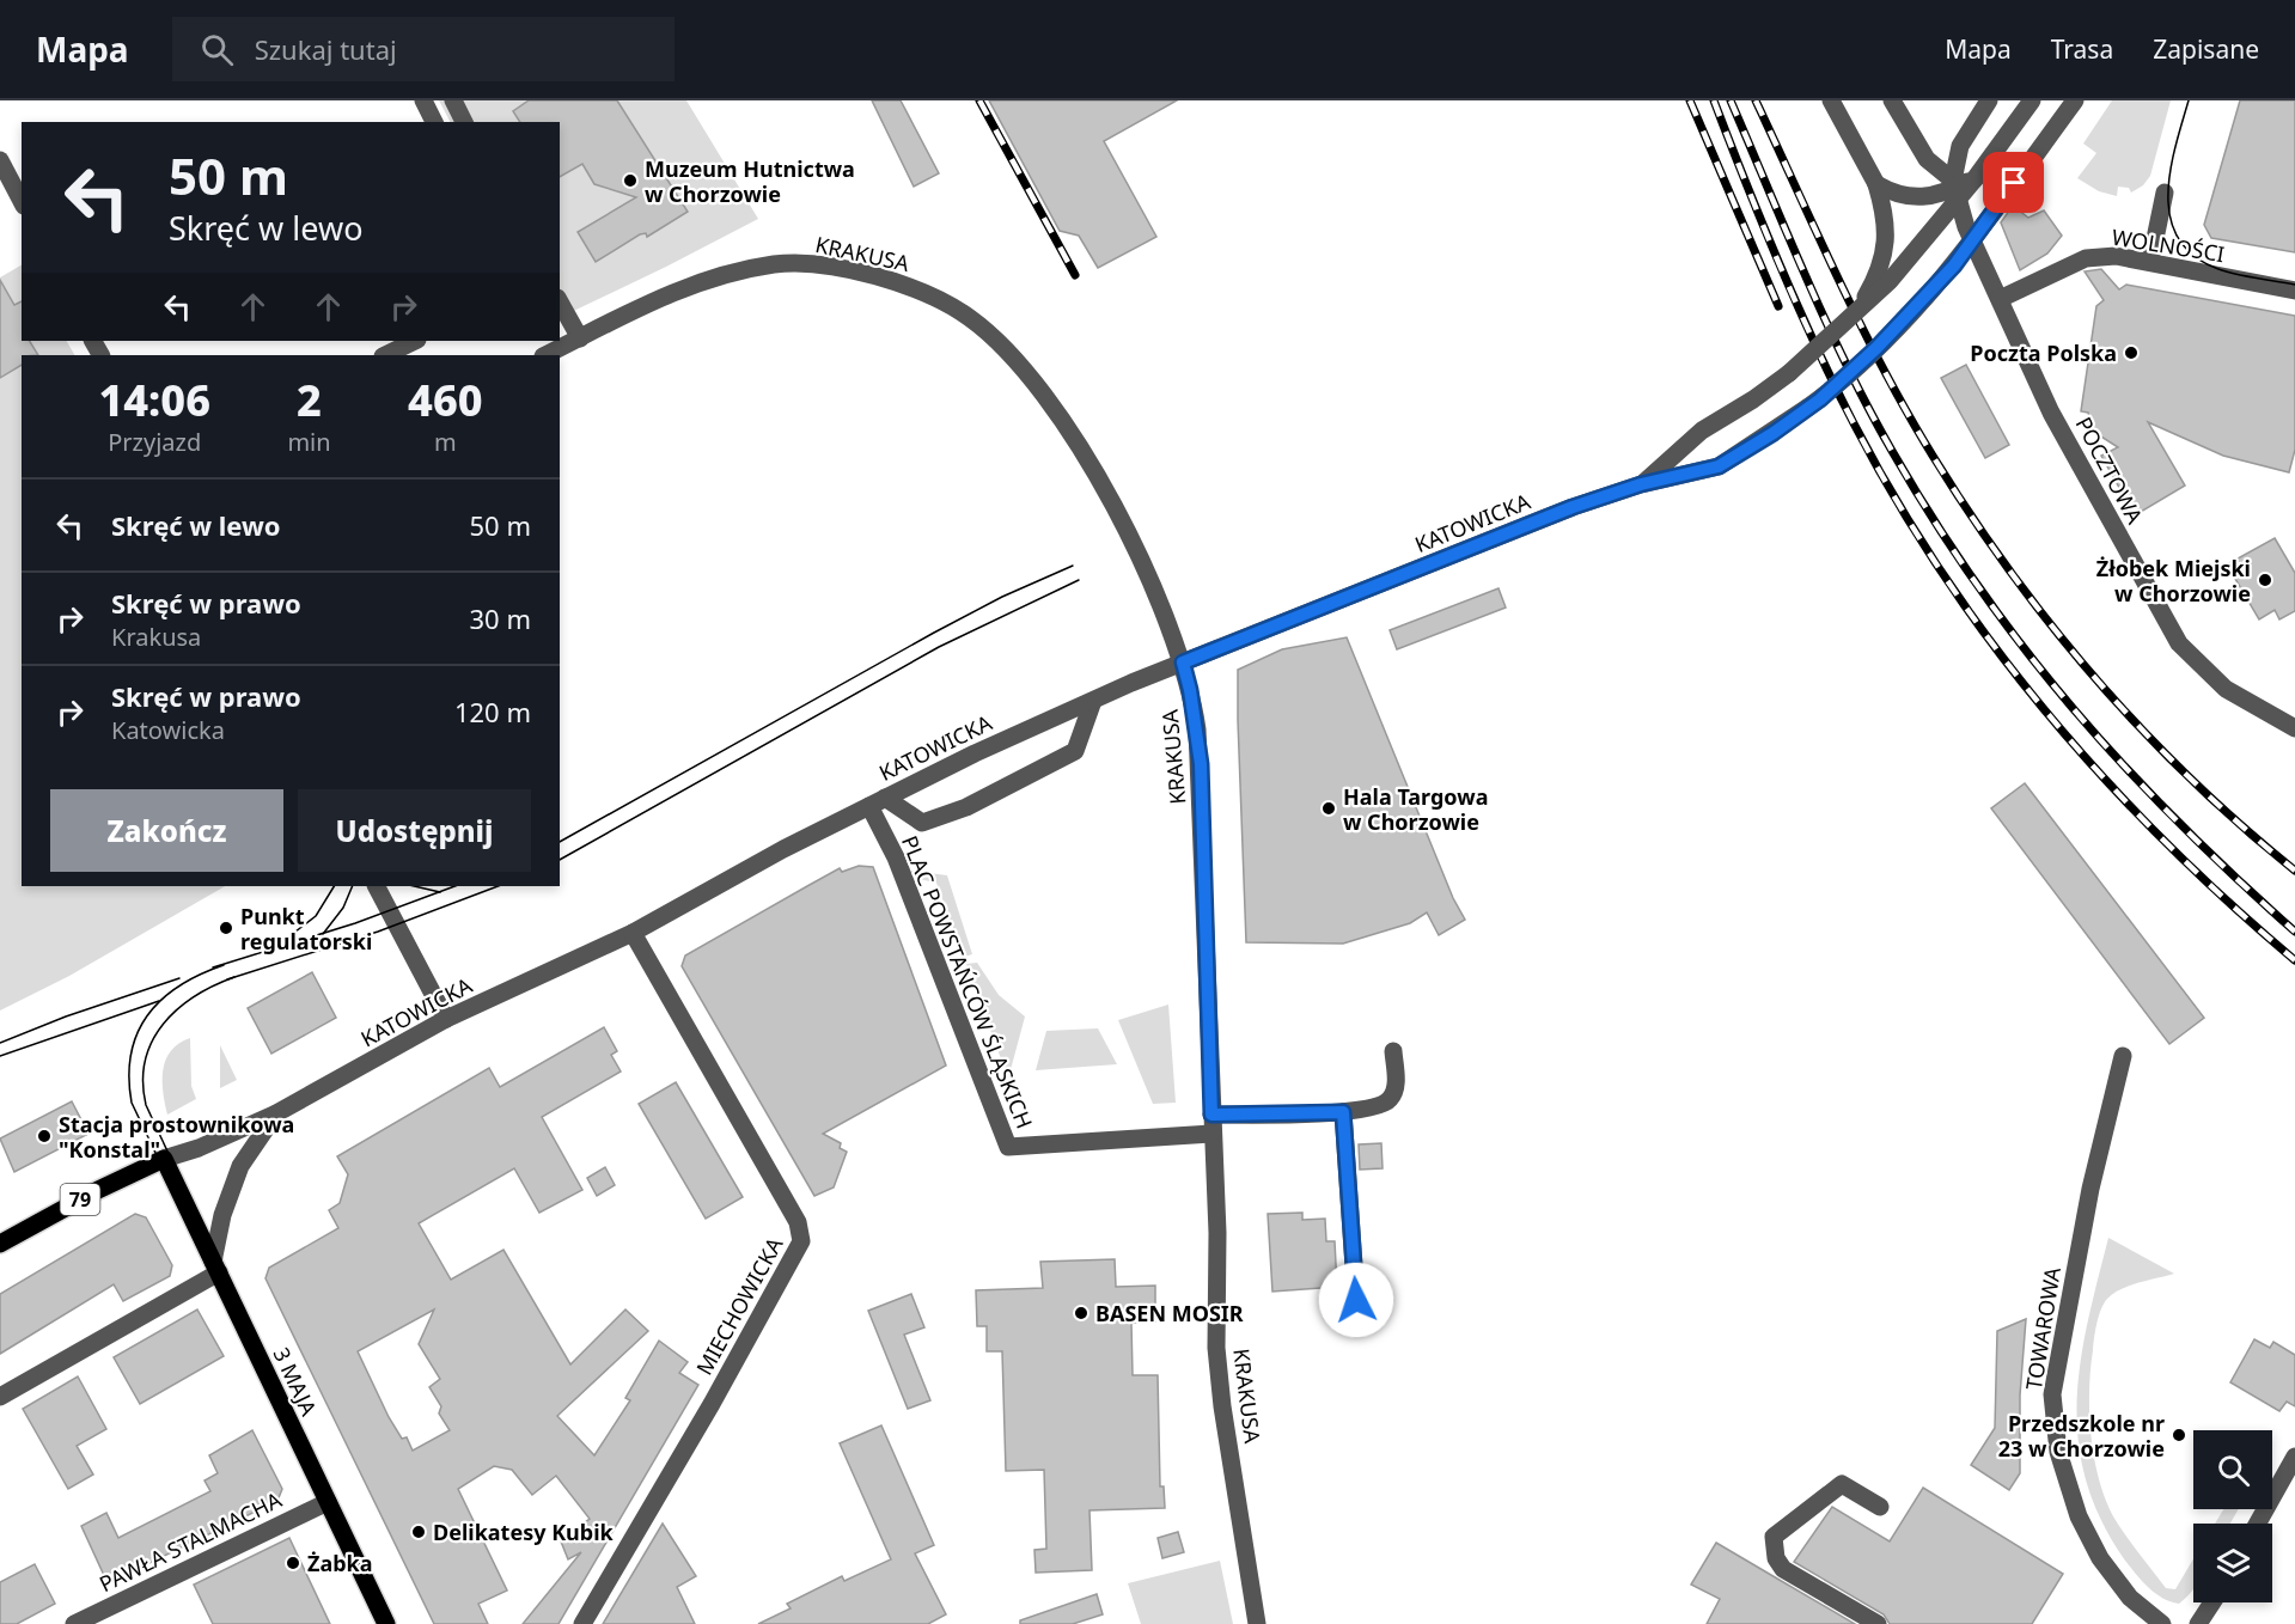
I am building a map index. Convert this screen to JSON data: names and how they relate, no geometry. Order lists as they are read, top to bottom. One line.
{"streets":{"main road":["KATOWICKA","79","3 MAJA"],"street":["WOLNOŚCI","KRAKUSA","POCZTOWA","PLAC POWSTAŃCÓW ŚLĄSKICH","MIECHOWICKA","TOWAROWA","PAWŁA STALMACHA"]},"crossings":[["WOLNOŚCI","POCZTOWA"],["KRAKUSA","KATOWICKA"],["KRAKUSA","PLAC POWSTAŃCÓW ŚLĄSKICH"],["KATOWICKA","PLAC POWSTAŃCÓW ŚLĄSKICH"],["KATOWICKA","MIECHOWICKA"],["KATOWICKA","3 MAJA"],["3 MAJA","PAWŁA STALMACHA"]],"places":["Muzeum Hutnictwa w Chorzowie","Poczta Polska","Żłobek Miejski w Chorzowie","Hala Targowa w Chorzowie","Punkt regulatorski","Stacja prostownikowa \"Konstal\"","BASEN MOSIR","Przedszkole nr 23 w Chorzowie","Delikatesy Kubik","Żabka"],"page":{"header":"Mapa","search":"Szukaj tutaj","nav":["Mapa","Trasa","Zapisane"],"turn":["50 m","Skręć w lewo"],"eta":["14:06","Przyjazd","2","min","460","m"],"list":[{"name":"Skręć w lewo","value":"50 m"},{"name":"Skręć w prawo","note":"Krakusa","value":"30 m"},{"name":"Skręć w prawo","note":"Katowicka","value":"120 m"}],"buttons":["Zakończ","Udostępnij"]}}
